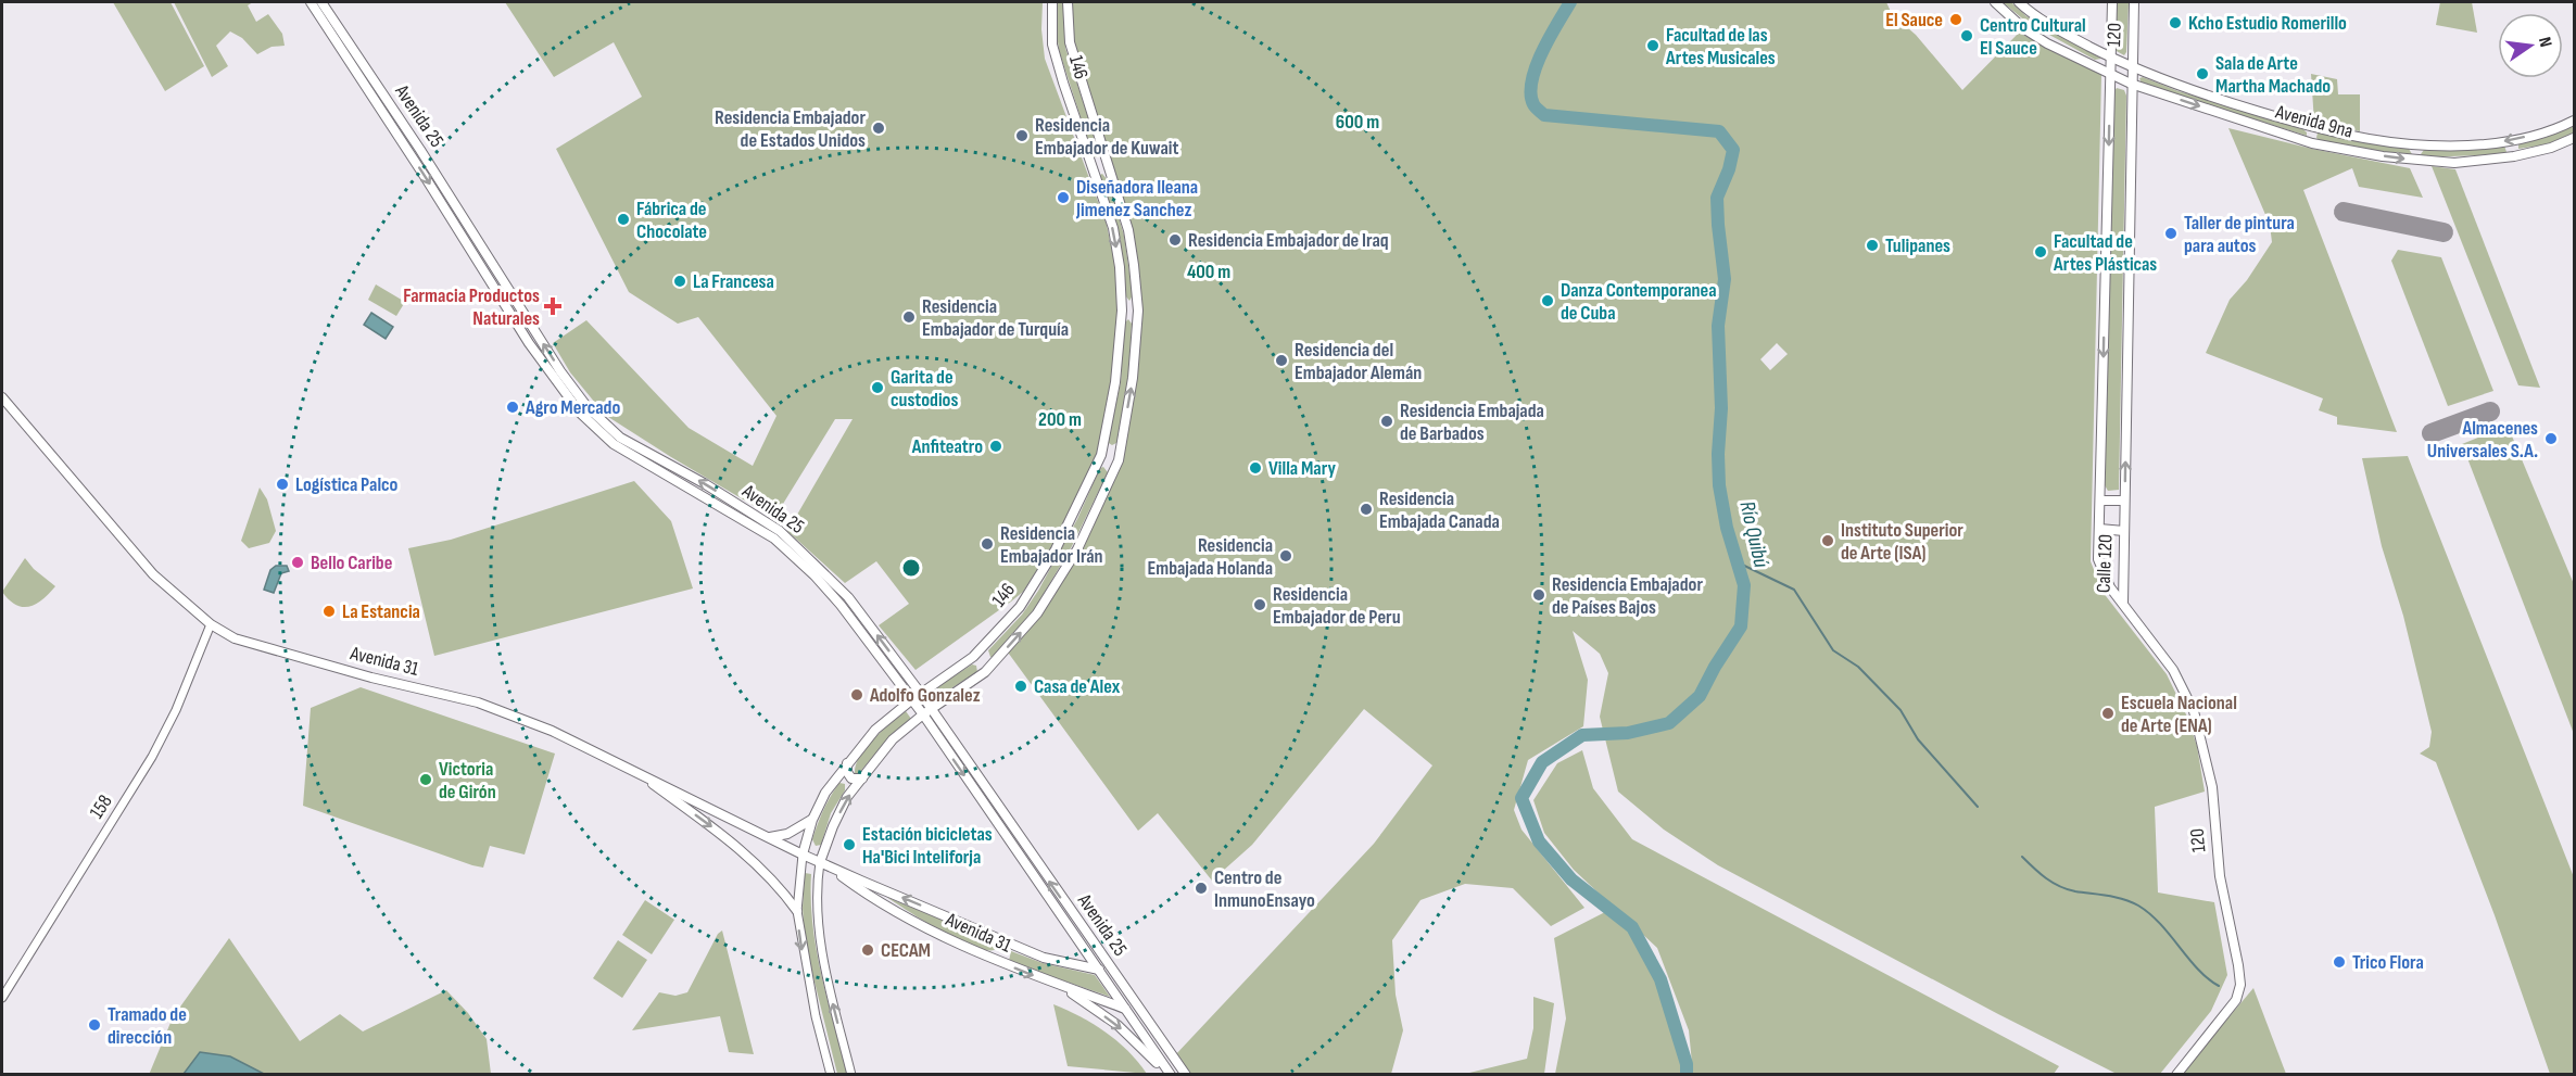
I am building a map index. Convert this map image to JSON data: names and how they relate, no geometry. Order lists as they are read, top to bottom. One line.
{"streets":{"main road":["120","146","Avenida 25","Avenida 9na","Calle 120","Avenida 31"],"street":["158"]},"crossings":[["120","Avenida 9na"],["120","Calle 120"],["146","Avenida 25"],["146","Avenida 31"],["Avenida 25","Avenida 31"],["Avenida 9na","Calle 120"],["Avenida 31","158"]],"water":["Río Quibú"],"places":{"other":["El Sauce","Kcho Estudio Romerillo","Centro Cultural El Sauce","Facultad de las Artes Musicales","Sala de Arte Martha Machado","Residencia Embajador de Estados Unidos","Residencia Embajador de Kuwait","Diseñadora Ileana Jimenez Sanchez","Fábrica de Chocolate","Taller de pintura para autos","Residencia Embajador de Iraq","Tulipanes","Facultad de Artes Plásticas","La Francesa","Danza Contemporanea de Cuba","Residencia Embajador de Turquía","Residencia del Embajador Alemán","Garita de custodios","Agro Mercado","Residencia Embajada de Barbados","Almacenes Universales S.A.","Anfiteatro","Villa Mary","Logística Palco","Residencia Embajada Canada","Instituto Superior de Arte (ISA)","Residencia Embajador Irán","Residencia Embajada Holanda","Bello Caribe","Residencia Embajador de Países Bajos","Residencia Embajador de Peru","La Estancia","Casa de Alex","Adolfo Gonzalez","Escuela Nacional de Arte (ENA)","Victoria de Girón","Estación bicicletas Ha'Bici Inteliforja","Centro de InmunoEnsayo","CECAM","Trico Flora","Tramado de dirección"],"health":["Farmacia Productos Naturales"]},"north":"right","rings":["600 m","400 m","200 m"]}
